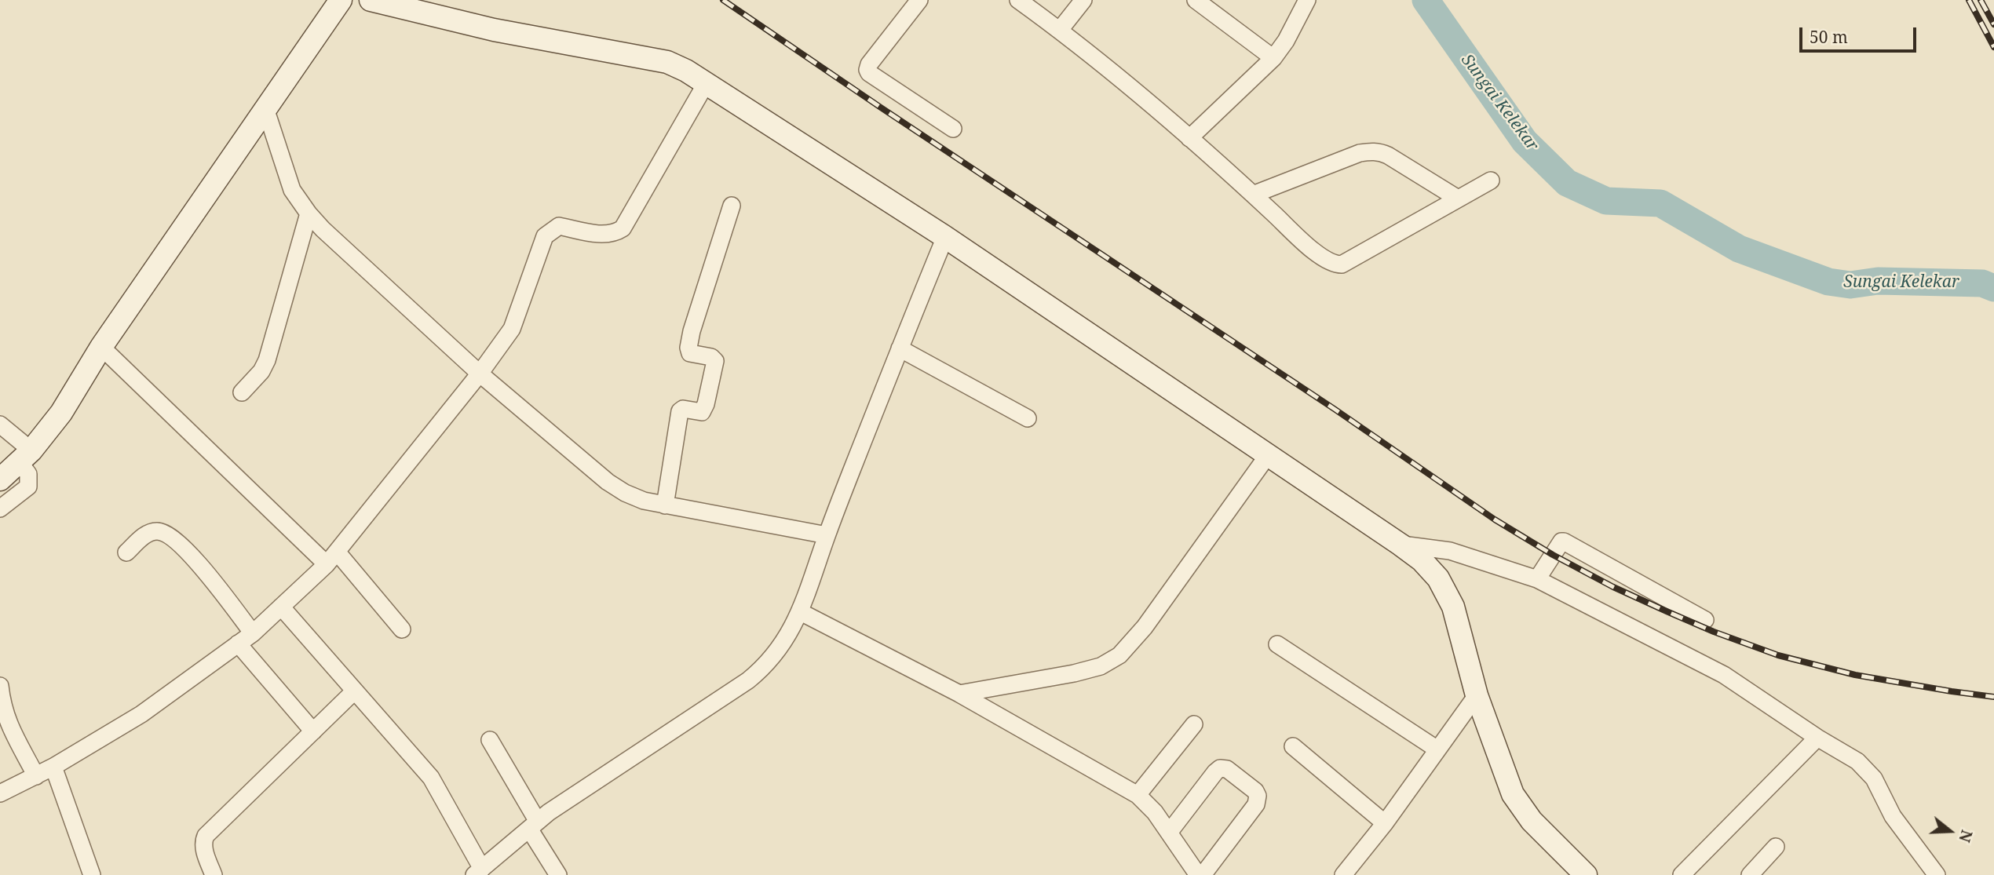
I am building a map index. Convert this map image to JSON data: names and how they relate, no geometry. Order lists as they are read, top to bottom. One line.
{"water":["Sungai Kelekar"],"scale_bar":"50 m","north":"right"}
